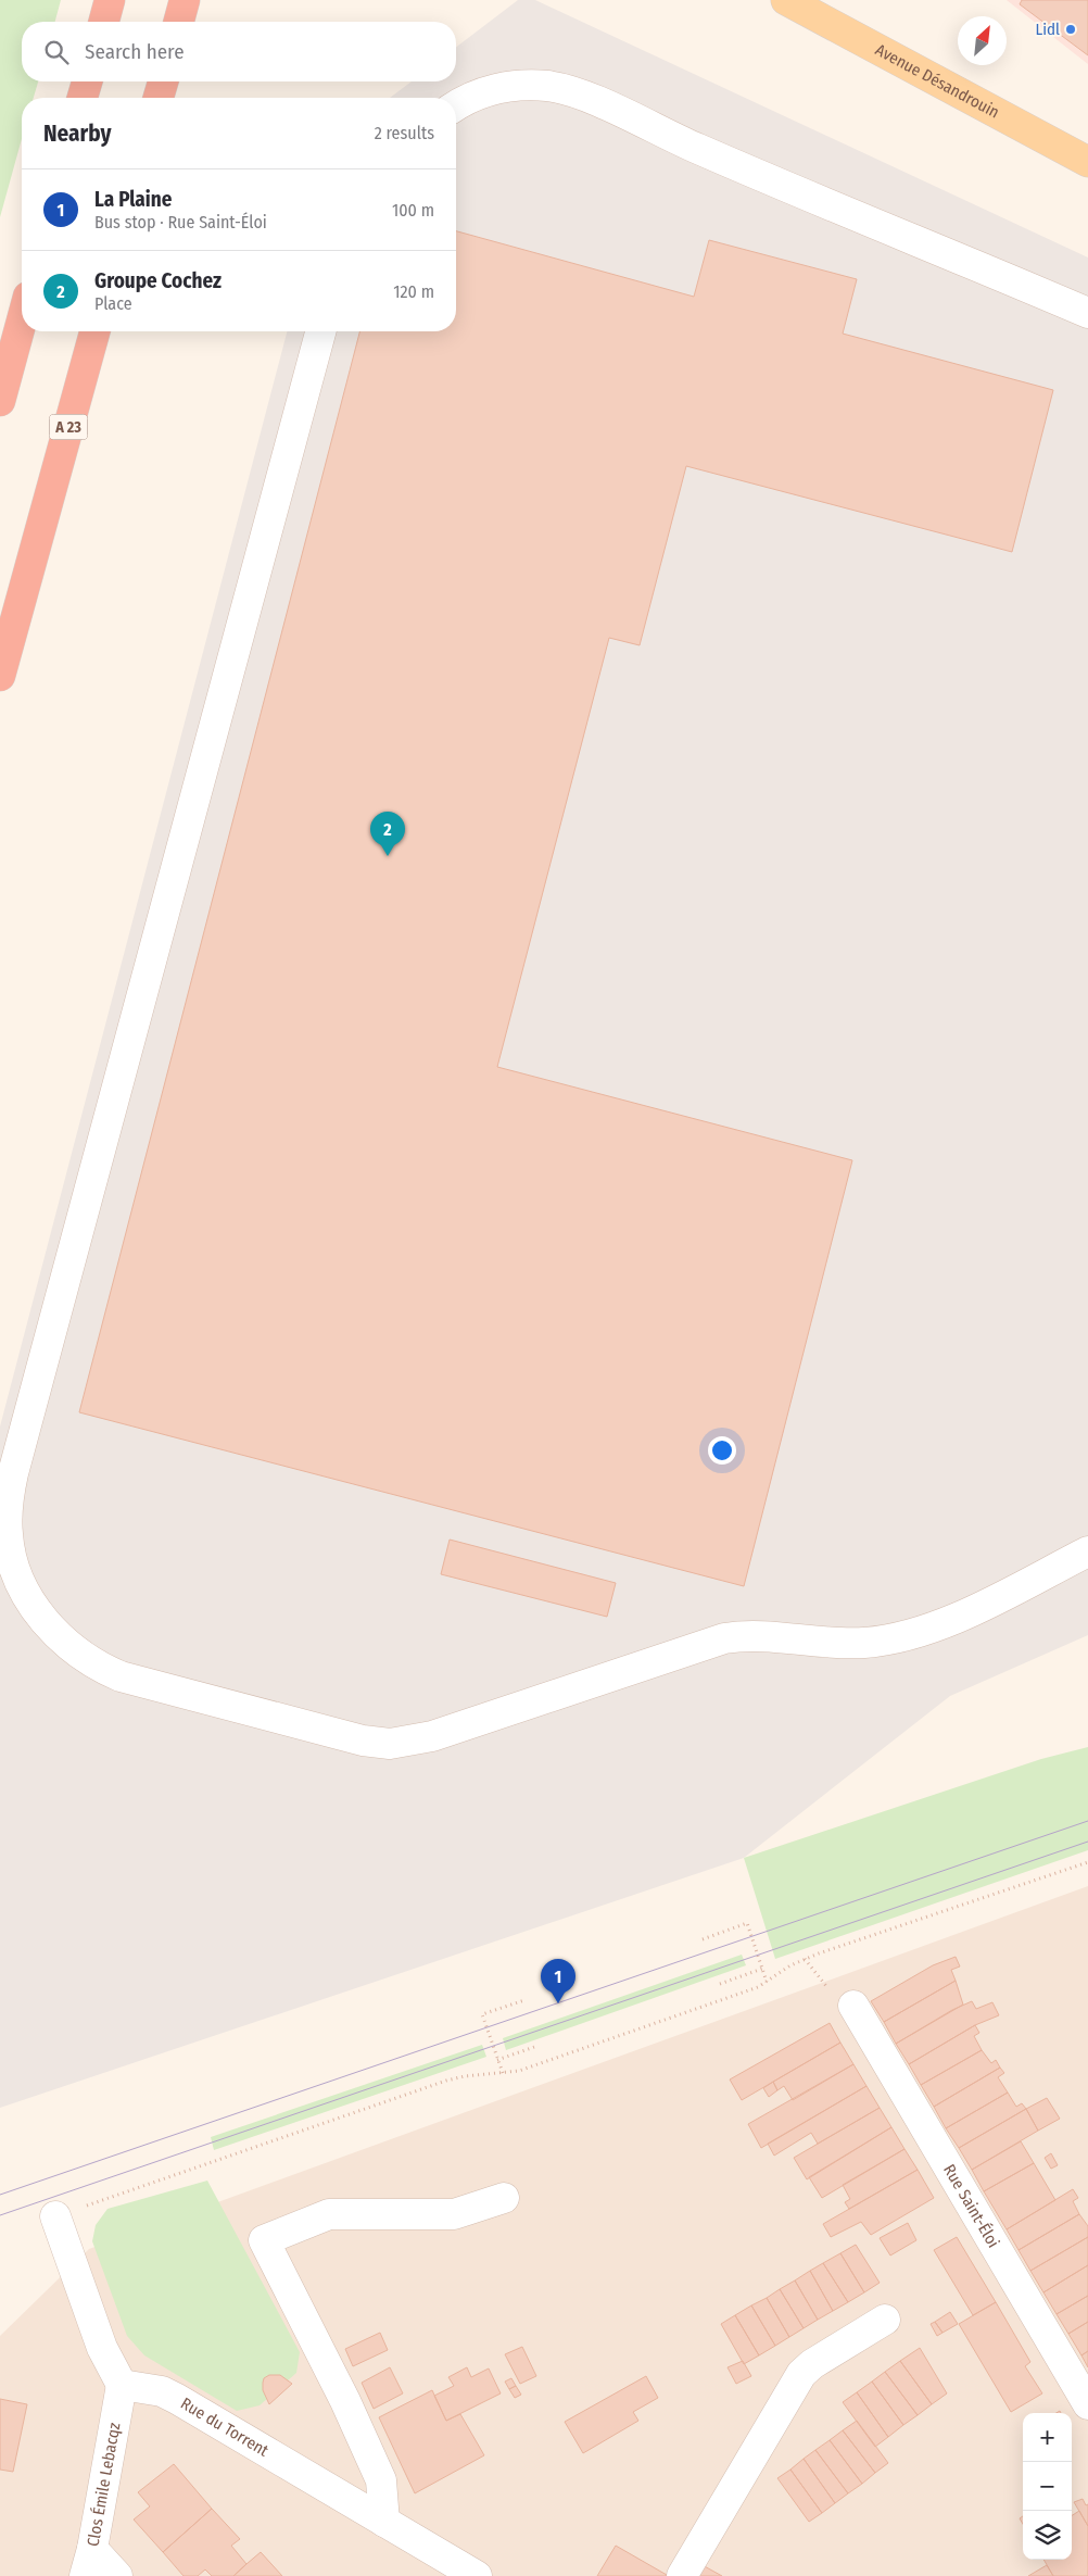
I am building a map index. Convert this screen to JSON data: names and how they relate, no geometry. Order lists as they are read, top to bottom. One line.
{"streets":{"highway":["A 23"],"main road":["Avenue Désandrouin"],"street":["Rue Saint-Éloi","Rue du Torrent","Clos Émile Lebacqz"]},"crossings":[["Rue du Torrent","Clos Émile Lebacqz"]],"places":["Lidl"],"north":"top right","page":{"search":"Search here","heading":["Nearby","2 results"],"list":[{"mark":"1","name":"La Plaine","note":"Bus stop · Rue Saint-Éloi","value":"100 m"},{"mark":"2","name":"Groupe Cochez","note":"Place","value":"120 m"}],"pins":["2","1"],"map_buttons":["+","−"]}}
